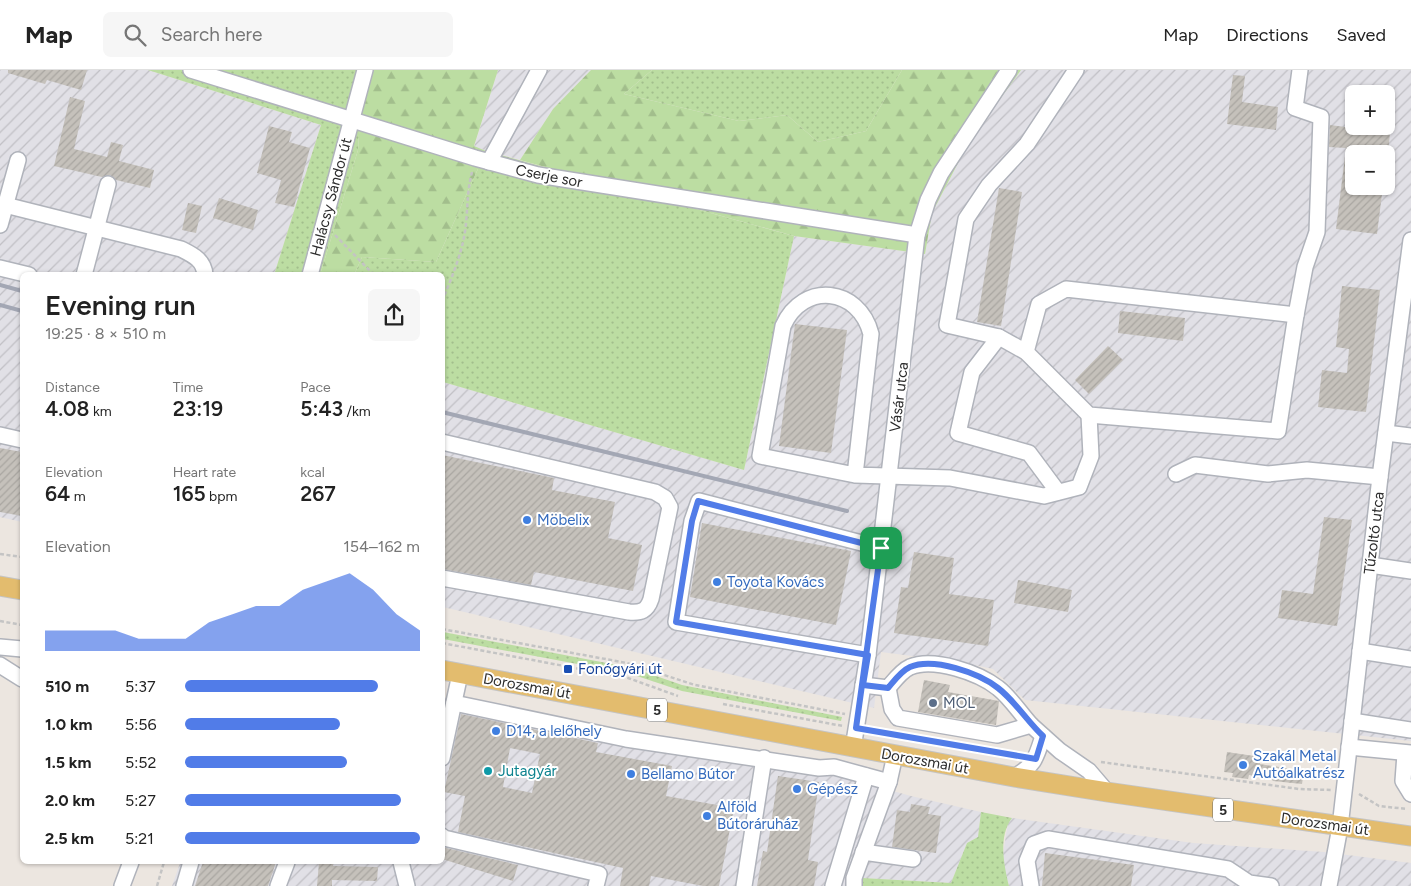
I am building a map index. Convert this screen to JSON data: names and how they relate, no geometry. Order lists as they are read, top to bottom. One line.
{"streets":{"main road":["Dorozsmai út","5"],"street":["Cserje sor","Halácsy Sándor út","Vásár utca","Tűzoltó utca"]},"crossings":[["Cserje sor","Halácsy Sándor út"],["Cserje sor","Vásár utca"],["Vásár utca","Dorozsmai út"],["Tűzoltó utca","Dorozsmai út"]],"places":{"other":["Möbelix","Toyota Kovács","MOL","D14, a lelőhely","Szakál Metal Autóalkatrész","Jutagyár","Bellamo Bútor","Gépész","Alföld Bútoráruház"],"transit":["Fonógyári út"]},"page":{"header":"Map","search":"Search here","nav":["Map","Directions","Saved"],"map_buttons":["+","−"],"heading":["Evening run","19:25 · 8 × 510 m"],"stats":[["Distance","4.08 km"],["Time","23:19"],["Pace","5:43 /km"],["Elevation","64 m"],["Heart rate","165 bpm"],["kcal","267"]],"chart":["Elevation","154–162 m"],"list":[{"name":"510 m","note":"5:37"},{"name":"1.0 km","note":"5:56"},{"name":"1.5 km","note":"5:52"},{"name":"2.0 km","note":"5:27"},{"name":"2.5 km","note":"5:21"}]}}
